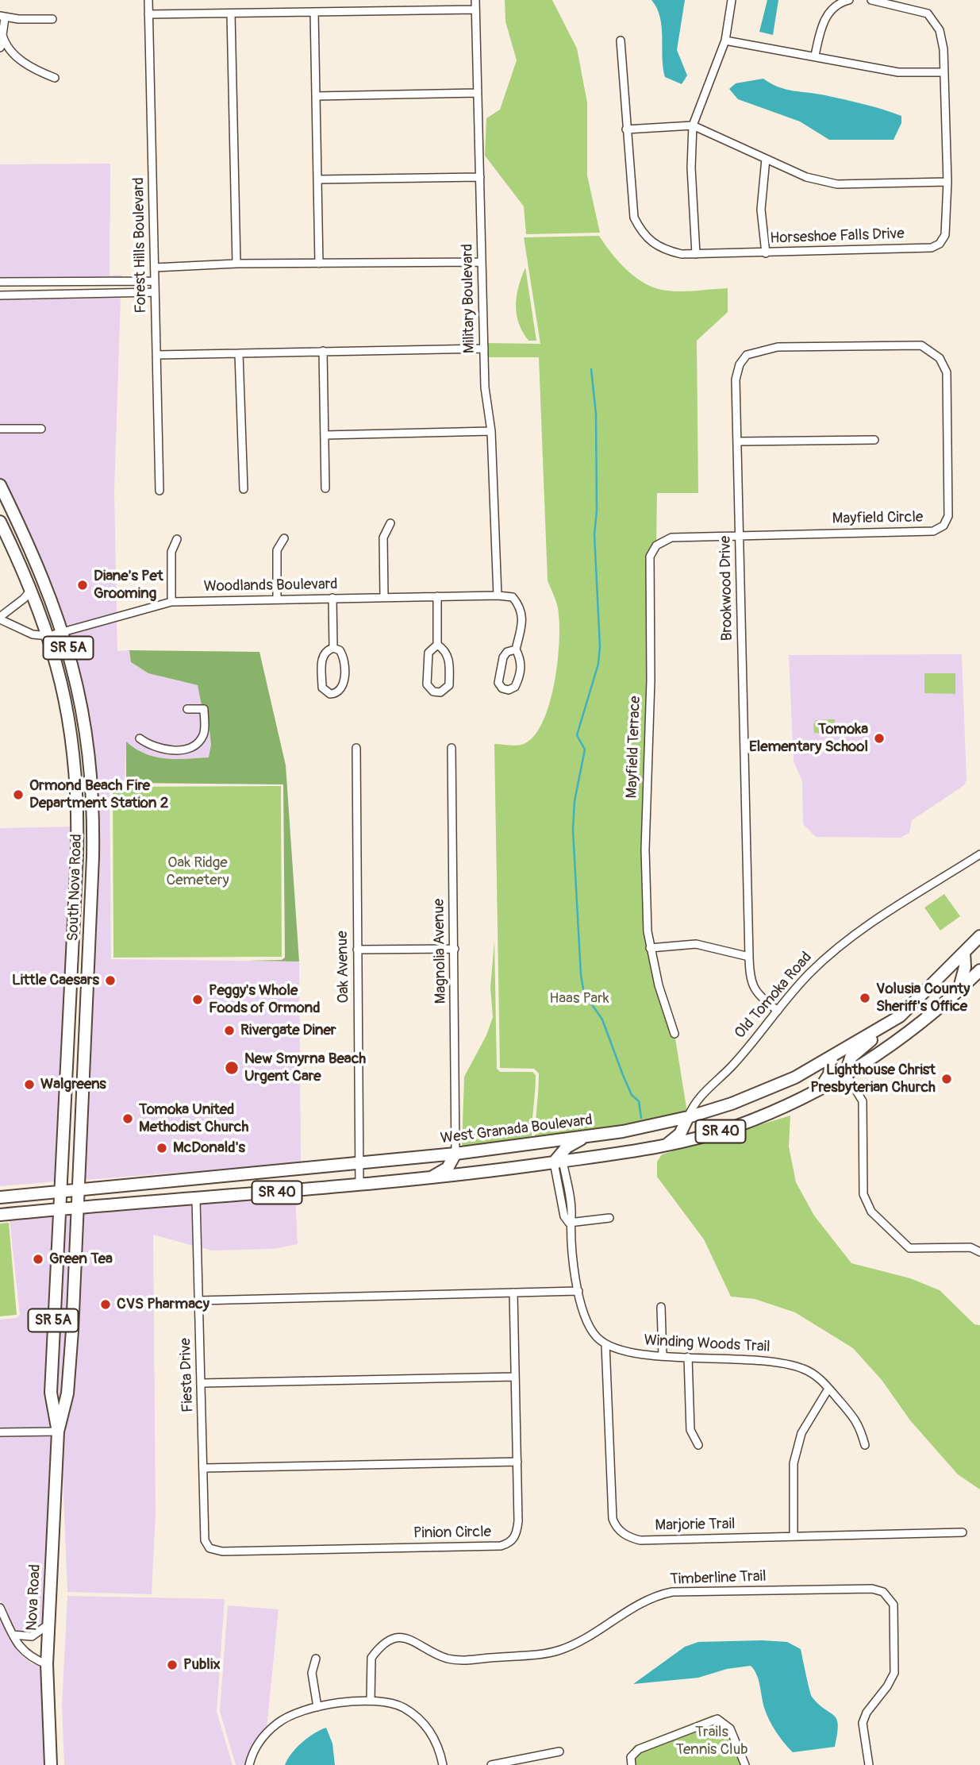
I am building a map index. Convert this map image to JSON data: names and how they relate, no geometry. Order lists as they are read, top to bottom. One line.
{"streets":{"main road":["SR 5A","South Nova Road","West Granada Boulevard","SR 40","Nova Road"],"street":["Horseshoe Falls Drive","Forest Hills Boulevard","Military Boulevard","Mayfield Circle","Woodlands Boulevard","Brookwood Drive","Mayfield Terrace","Magnolia Avenue","Oak Avenue","Old Tomoka Road","Winding Woods Trail","Fiesta Drive","Marjorie Trail","Pinion Circle","Timberline Trail"]},"crossings":[["Military Boulevard","Woodlands Boulevard"],["Mayfield Circle","Brookwood Drive"],["Mayfield Circle","Mayfield Terrace"],["Woodlands Boulevard","South Nova Road"],["Brookwood Drive","Mayfield Terrace"],["Brookwood Drive","Old Tomoka Road"],["South Nova Road","West Granada Boulevard"],["South Nova Road","SR 40"],["South Nova Road","Nova Road"],["Magnolia Avenue","West Granada Boulevard"],["Oak Avenue","West Granada Boulevard"],["Oak Avenue","SR 40"],["Old Tomoka Road","West Granada Boulevard"],["West Granada Boulevard","Nova Road"],["SR 40","Fiesta Drive"],["SR 40","Nova Road"],["Winding Woods Trail","Marjorie Trail"],["Fiesta Drive","Pinion Circle"]],"parks":["Oak Ridge Cemetery","Haas Park","Trails Tennis Club"],"places":["Diane's Pet Grooming","Tomoka Elementary School","Ormond Beach Fire Department Station 2","Little Caesars","Volusia County Sheriff's Office","Peggy's Whole Foods of Ormond","Rivergate Diner","New Smyrna Beach Urgent Care","Lighthouse Christ Presbyterian Church","Walgreens","Tomoka United Methodist Church","McDonald's","Green Tea","CVS Pharmacy","Publix"]}
